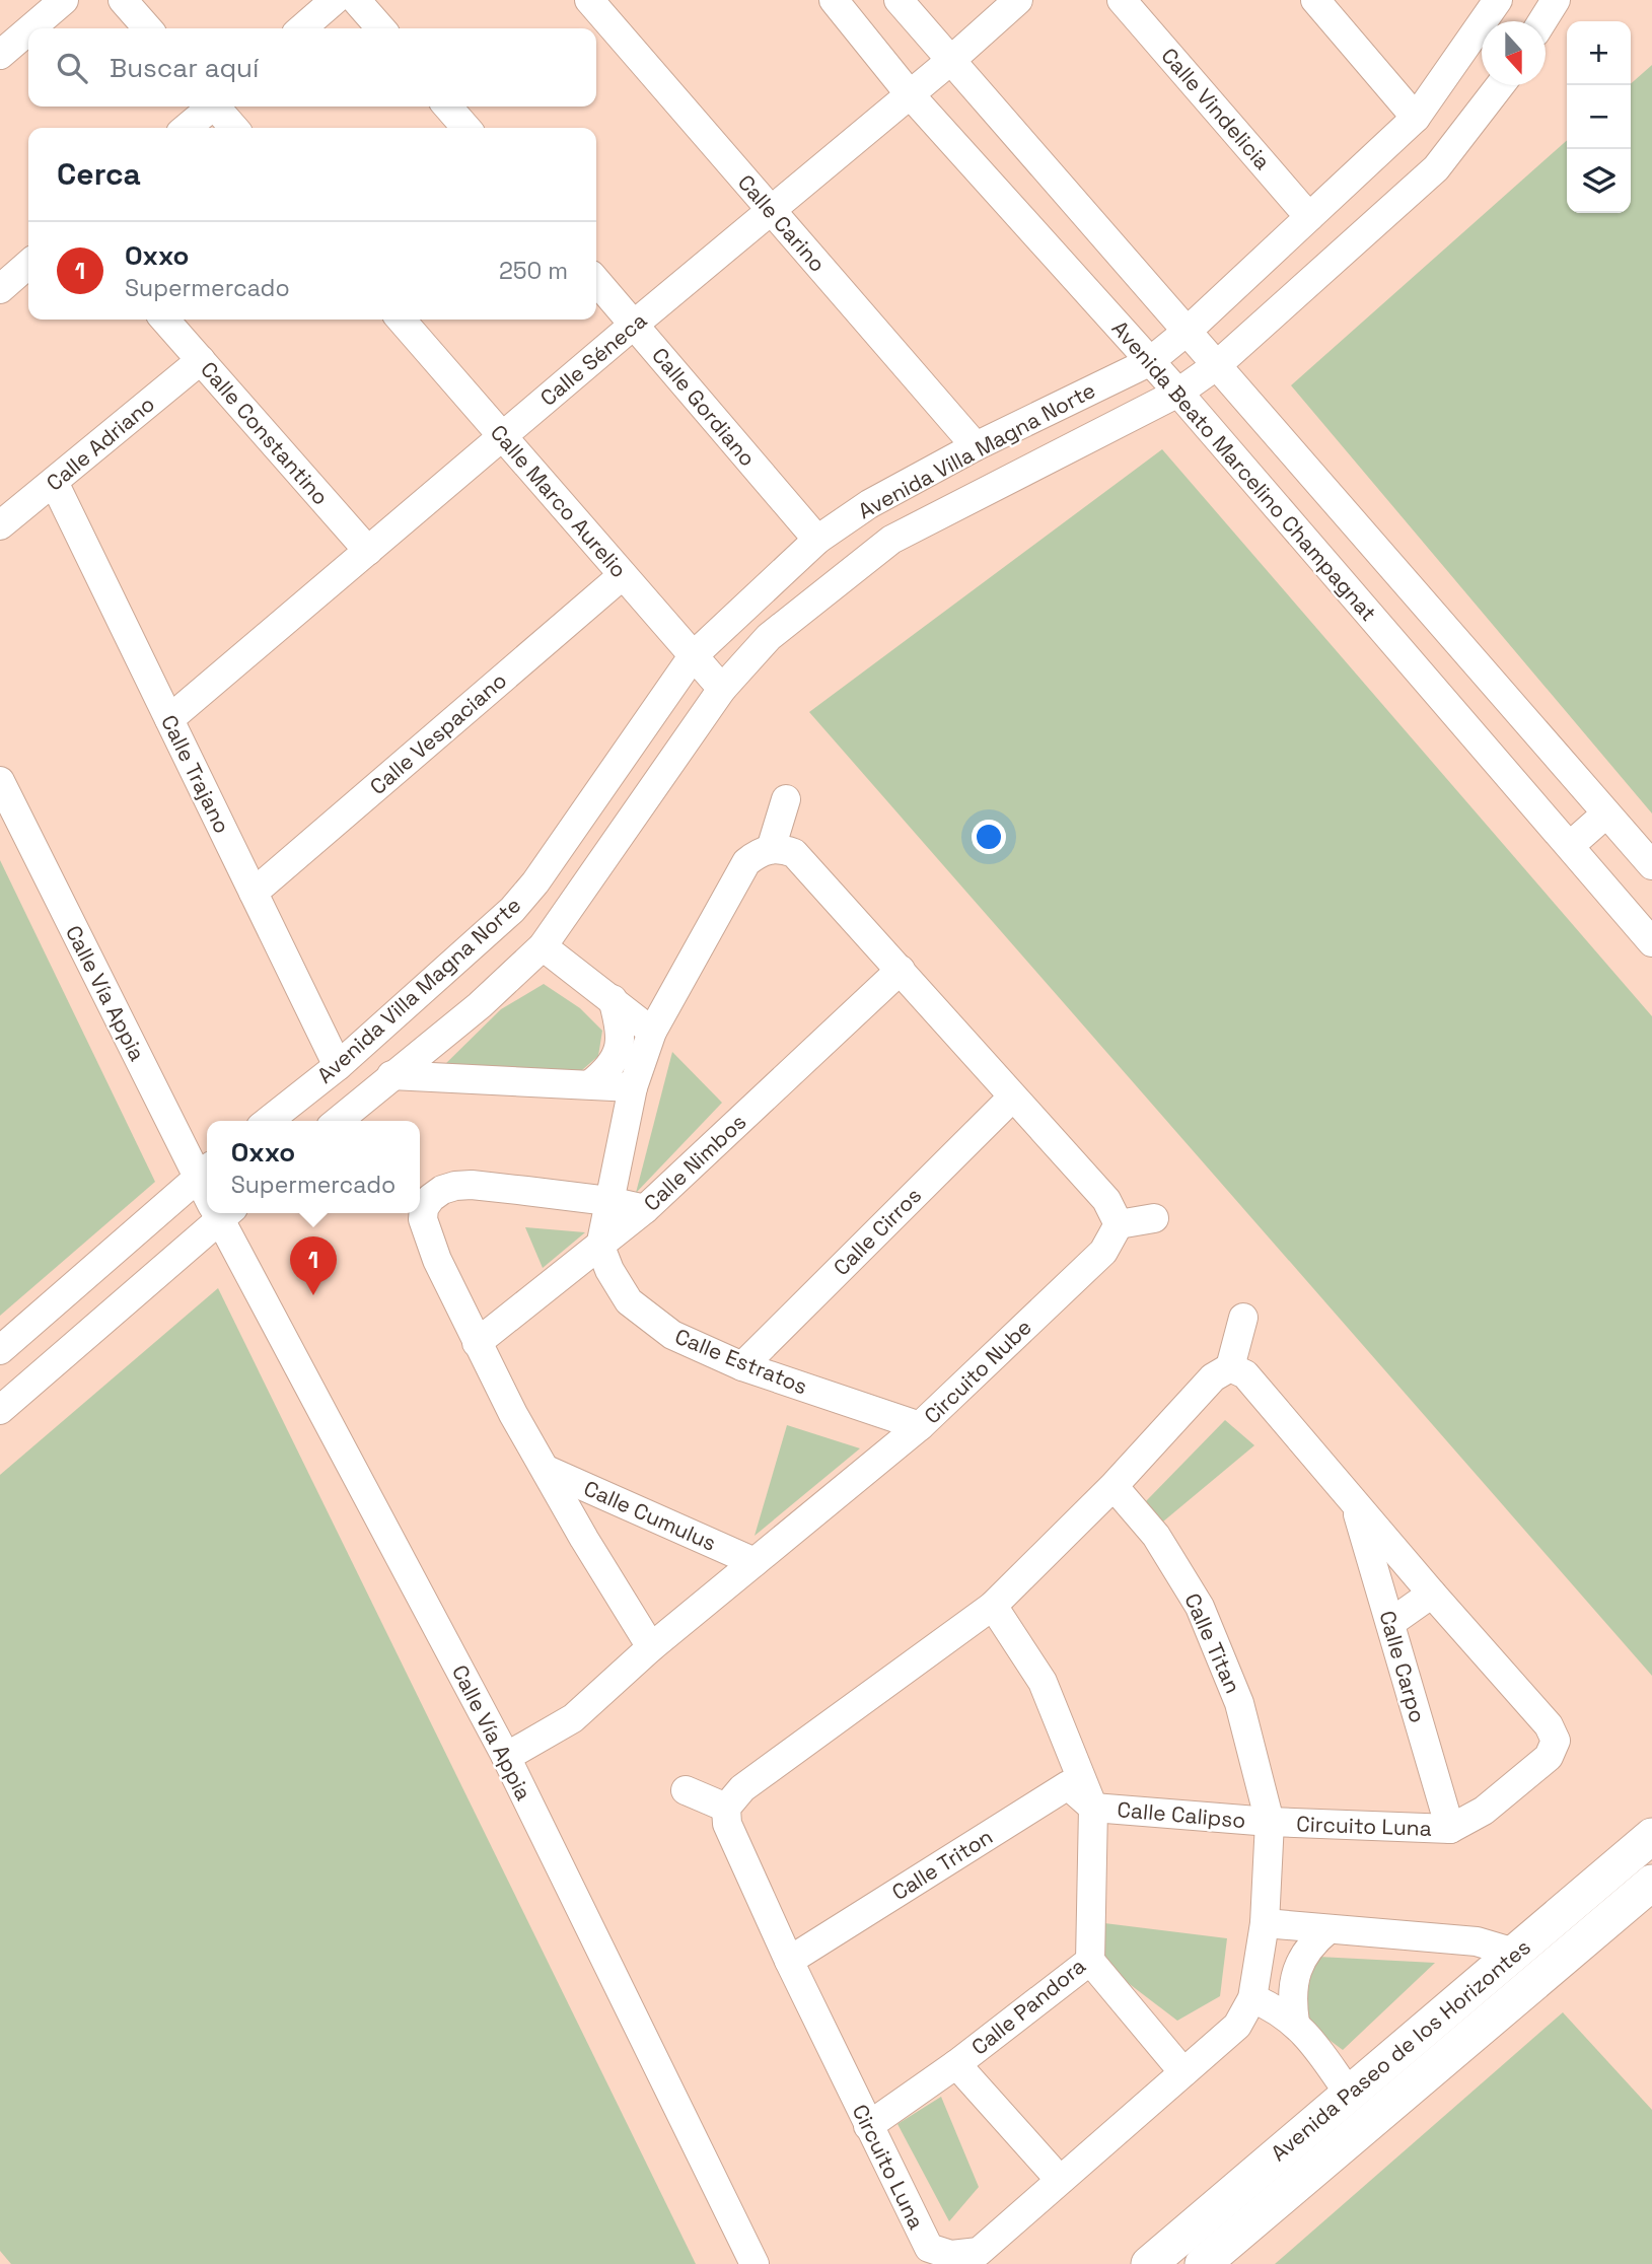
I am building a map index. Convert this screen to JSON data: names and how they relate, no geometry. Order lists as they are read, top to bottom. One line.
{"streets":{"main road":["Avenida Paseo de los Horizontes"],"street":["Calle Vindelicia","Calle Carino","Calle Séneca","Calle Gordiano","Calle Constantino","Calle Adriano","Avenida Villa Magna Norte","Avenida Beato Marcelino Champagnat","Calle Marco Aurelio","Calle Vespaciano","Calle Trajano","Calle Vía Appia","Calle Nimbos","Calle Cirros","Calle Estratos","Circuito Nube","Calle Cumulus","Calle Titan","Calle Carpo","Calle Calipso","Circuito Luna","Calle Triton","Calle Pandora"]},"crossings":[["Calle Vindelicia","Avenida Villa Magna Norte"],["Calle Carino","Calle Séneca"],["Calle Carino","Avenida Villa Magna Norte"],["Calle Séneca","Calle Gordiano"],["Calle Séneca","Calle Constantino"],["Calle Séneca","Avenida Beato Marcelino Champagnat"],["Calle Séneca","Calle Marco Aurelio"],["Calle Séneca","Calle Trajano"],["Calle Gordiano","Avenida Villa Magna Norte"],["Calle Constantino","Calle Adriano"],["Calle Adriano","Calle Trajano"],["Avenida Villa Magna Norte","Avenida Beato Marcelino Champagnat"],["Avenida Villa Magna Norte","Calle Marco Aurelio"],["Avenida Villa Magna Norte","Calle Trajano"],["Calle Marco Aurelio","Calle Vespaciano"],["Calle Vespaciano","Calle Trajano"],["Calle Vía Appia","Circuito Nube"],["Calle Nimbos","Calle Estratos"],["Calle Cirros","Calle Estratos"],["Calle Estratos","Circuito Nube"],["Circuito Nube","Calle Cumulus"],["Calle Titan","Calle Calipso"],["Calle Titan","Circuito Luna"],["Calle Carpo","Circuito Luna"],["Calle Calipso","Circuito Luna"],["Calle Calipso","Calle Triton"],["Calle Calipso","Calle Pandora"],["Circuito Luna","Calle Triton"],["Circuito Luna","Calle Pandora"],["Calle Triton","Calle Pandora"]],"north":"bottom","page":{"map_buttons":["+","−"],"search":"Buscar aquí","heading":"Cerca","list":[{"mark":"1","name":"Oxxo","note":"Supermercado","value":"250 m"}],"popup":["Oxxo","Supermercado"],"pins":"1"}}
